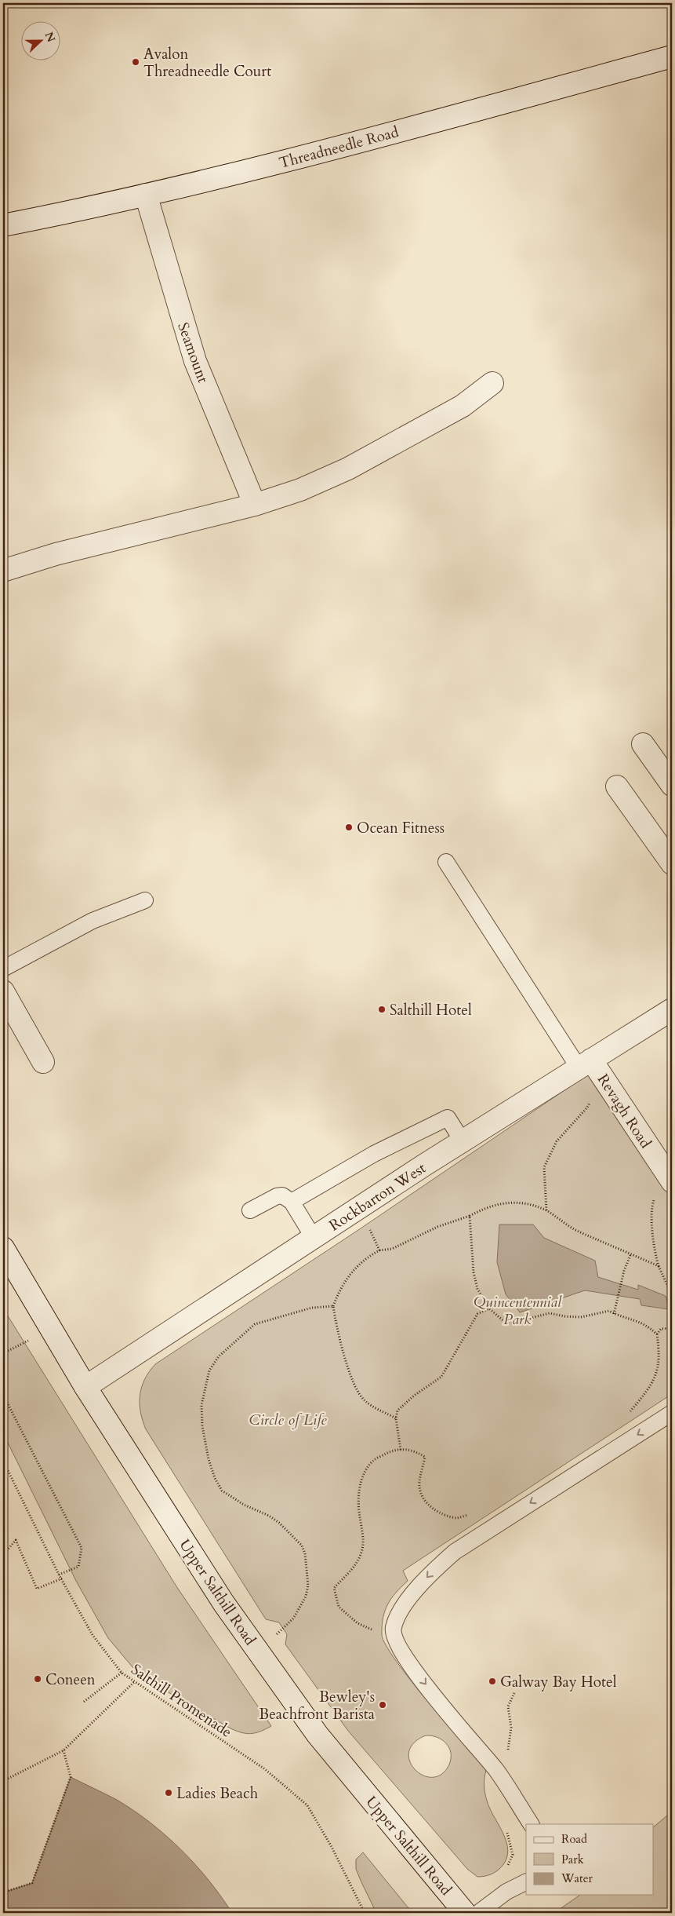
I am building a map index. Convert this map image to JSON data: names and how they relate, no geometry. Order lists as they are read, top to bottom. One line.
{"streets":{"street":["Threadneedle Road","Seamount","Revagh Road","Rockbarton West","Upper Salthill Road"],"path":["Salthill Promenade"]},"crossings":[["Threadneedle Road","Seamount"],["Revagh Road","Rockbarton West"],["Rockbarton West","Upper Salthill Road"]],"parks":["Quincentennial Park","Circle of Life"],"places":["Avalon Threadneedle Court","Ocean Fitness","Salthill Hotel","Coneen","Galway Bay Hotel","Bewley's Beachfront Barista","Ladies Beach"],"legend":["Road","Park","Water"],"north":"right"}
